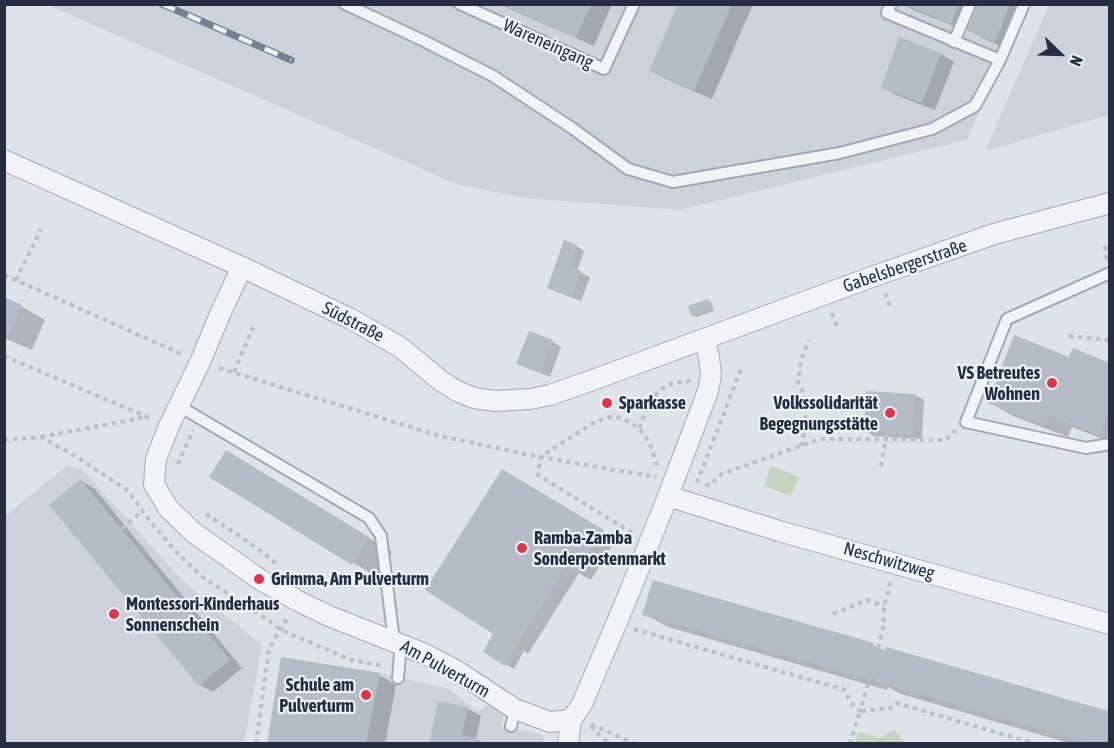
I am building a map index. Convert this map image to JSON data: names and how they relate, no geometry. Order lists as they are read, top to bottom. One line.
{"streets":{"street":["Gabelsbergerstraße","Südstraße","Neschwitzweg","Am Pulverturm"],"lane":["Wareneingang"]},"crossings":[["Gabelsbergerstraße","Südstraße"],["Südstraße","Am Pulverturm"]],"places":["VS Betreutes Wohnen","Sparkasse","Volkssolidarität Begegnungsstätte","Ramba-Zamba Sonderpostenmarkt","Grimma, Am Pulverturm","Montessori-Kinderhaus Sonnenschein","Schule am Pulverturm"],"north":"bottom right"}
